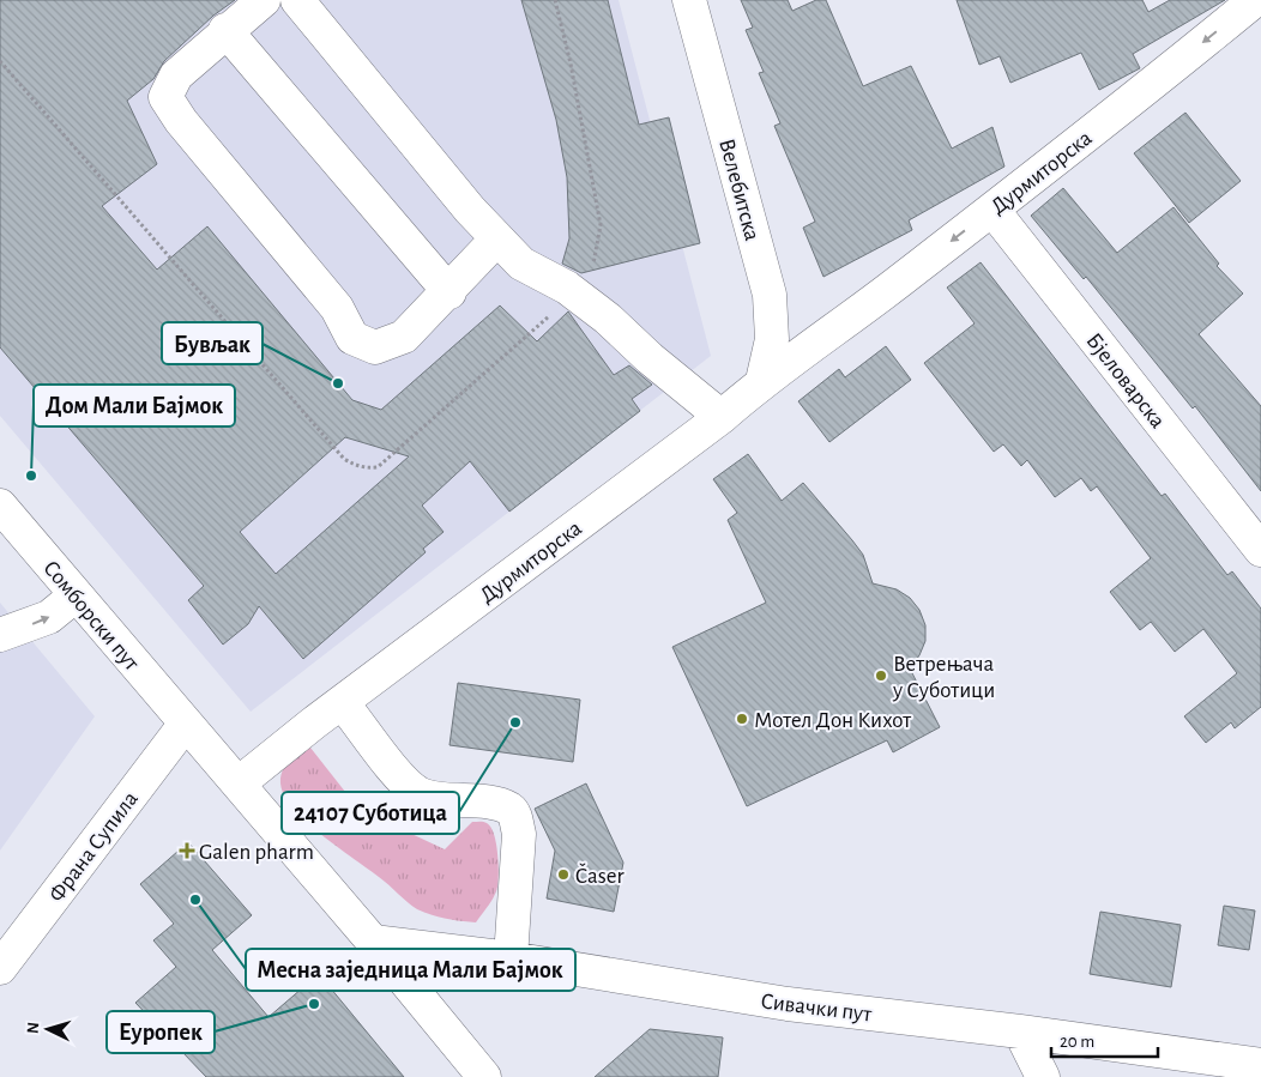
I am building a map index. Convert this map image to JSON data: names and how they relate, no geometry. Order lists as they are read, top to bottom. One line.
{"streets":{"street":["Дурмиторска","Велебитска","Бјеловарска","Сомборски пут","Франа Супила","Сивачки пут"]},"crossings":[["Дурмиторска","Велебитска"],["Дурмиторска","Бјеловарска"],["Дурмиторска","Сомборски пут"],["Сомборски пут","Франа Супила"],["Сомборски пут","Сивачки пут"]],"one_way":["Дурмиторска"],"places":{"other":["Бувљак","Дом Мали Бајмок","Ветрењача у Суботици","Мотел Дон Кихот","24107 Суботица","Časer","Месна заједница Мали Бајмок","Еуропек"],"health":["Galen pharm"]},"scale_bar":"20 m","north":"left"}
